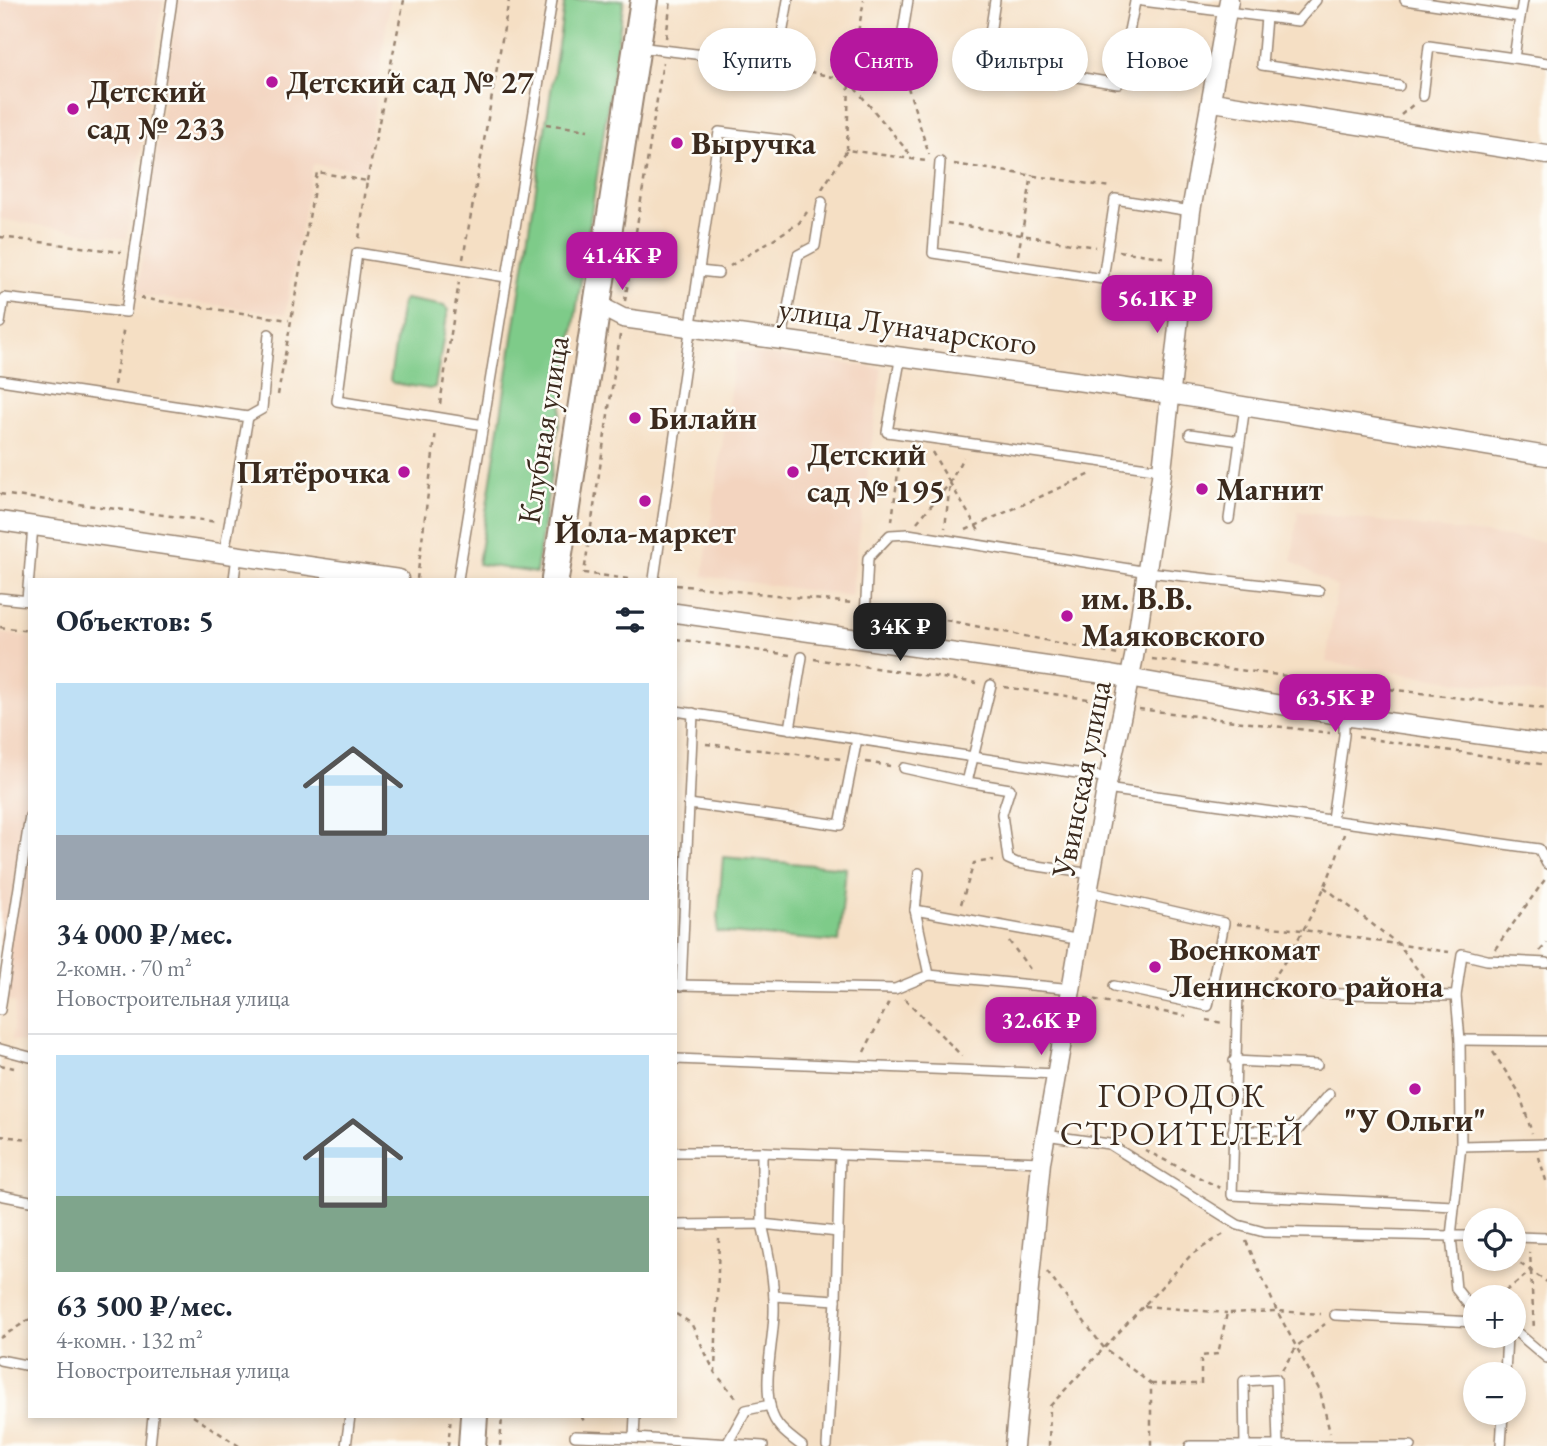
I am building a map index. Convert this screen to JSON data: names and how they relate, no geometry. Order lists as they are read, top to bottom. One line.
{"streets":{"main road":["Клубная улица"],"street":["улица Луначарского","Увинская улица"]},"crossings":[["улица Луначарского","Клубная улица"],["улица Луначарского","Увинская улица"]],"districts":["ГОРОДОК СТРОИТЕЛЕЙ"],"places":["Детский сад № 27","Детский сад № 233","Выручка","Билайн","Пятёрочка","Детский сад № 195","Магнит","Йола-маркет","им. В.В. Маяковского","Военкомат Ленинского района","\"У Ольги\""],"page":{"chip":["Купить","Снять","Фильтры","Новое"],"price":["41.4K ₽","56.1K ₽","34K ₽","63.5K ₽","32.6K ₽"],"heading":"Объектов: 5","list":[{"name":"34 000 ₽/мес.","note":"2-комн. · 70 m² · Новостроительная улица"},{"name":"63 500 ₽/мес.","note":"4-комн. · 132 m² · Новостроительная улица"}],"map_buttons":["+","−"]}}
